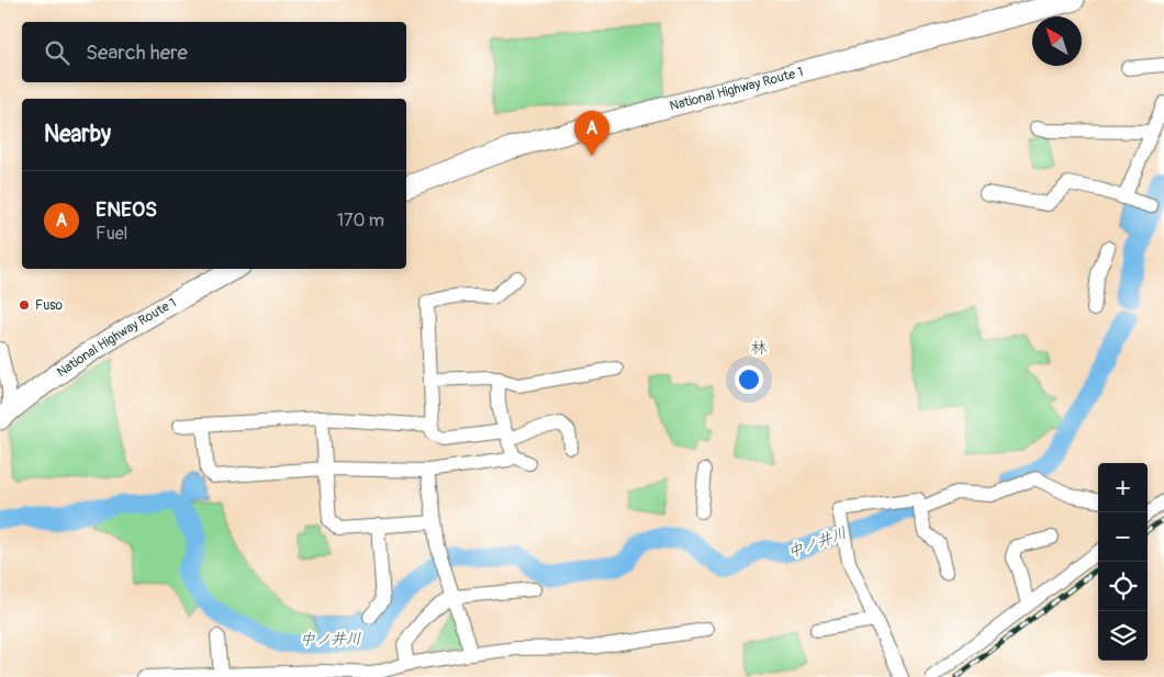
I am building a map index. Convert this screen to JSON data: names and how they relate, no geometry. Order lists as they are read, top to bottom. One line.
{"streets":{"highway":["National Highway Route 1"]},"districts":["林"],"water":["中ノ井川"],"places":["Fuso"],"north":"top left","page":{"search":"Search here","heading":"Nearby","pins":"A","list":[{"mark":"A","name":"ENEOS","note":"Fuel","value":"170 m"}],"map_buttons":["+","−"]}}
